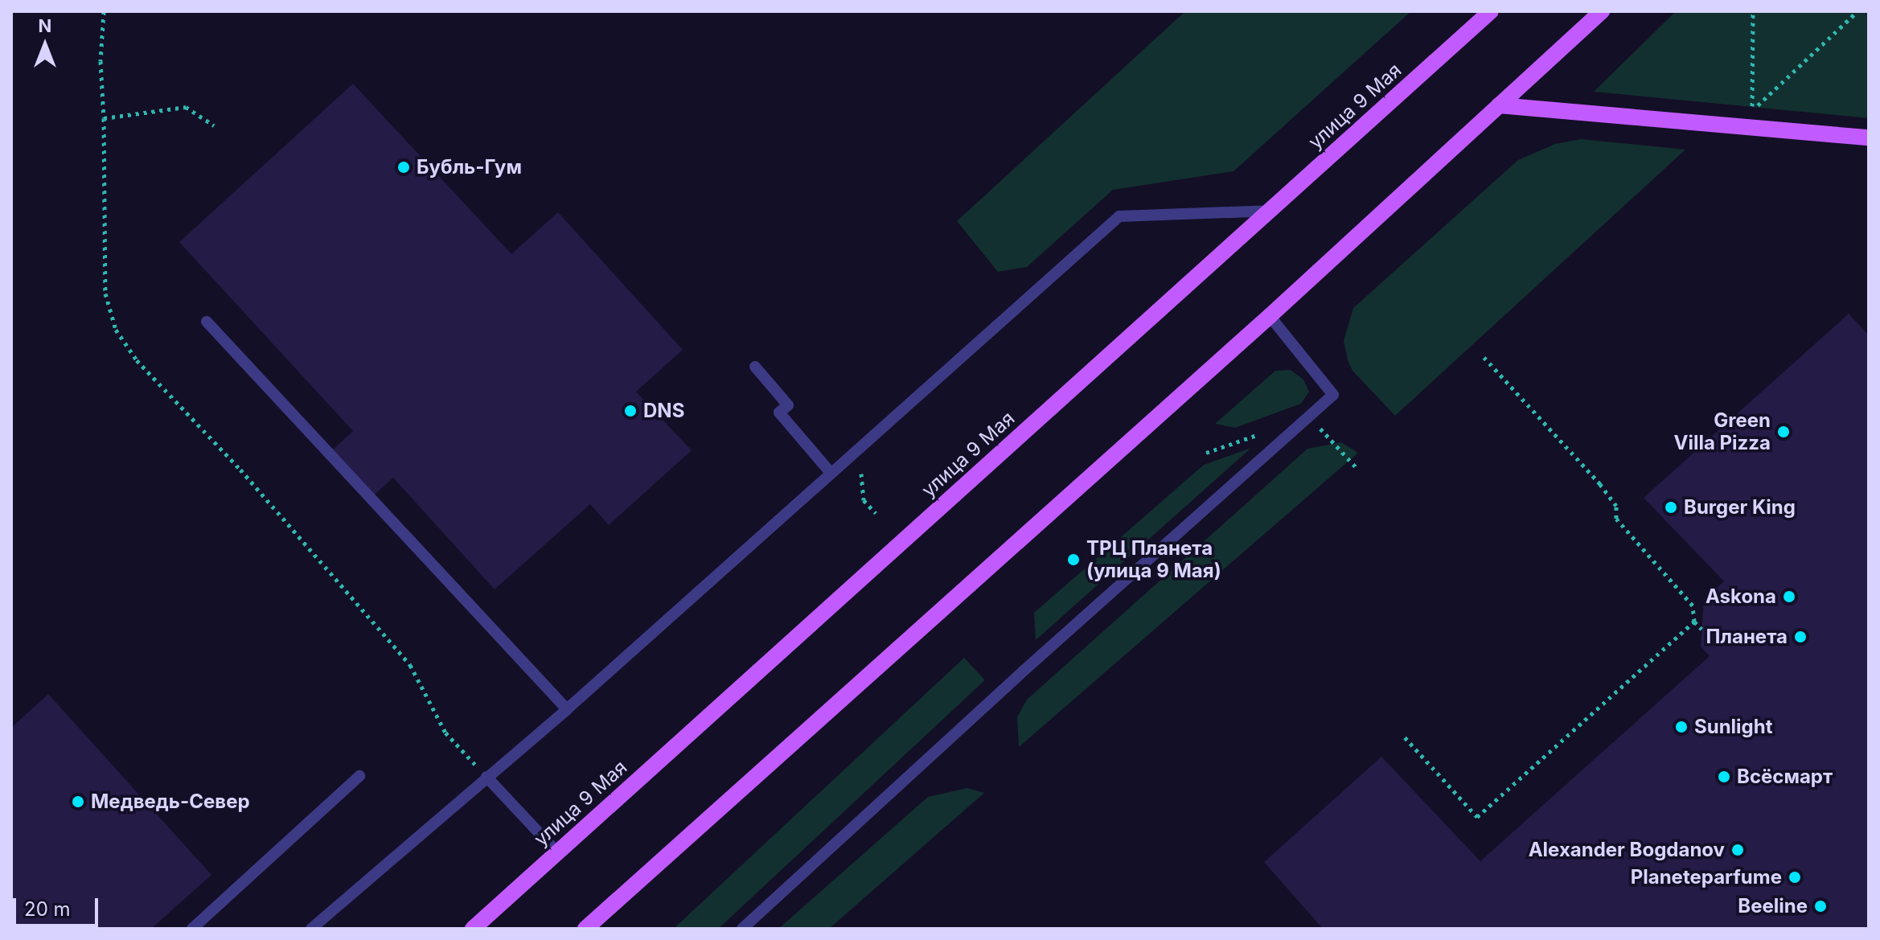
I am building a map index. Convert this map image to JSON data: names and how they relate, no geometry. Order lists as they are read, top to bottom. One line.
{"streets":{"main road":["улица 9 Мая"]},"places":["Бубль-Гум","DNS","Green Villa Pizza","Burger King","ТРЦ Планета (улица 9 Мая)","Askona","Планета","Sunlight","Всёсмарт","Медведь-Север","Alexander Bogdanov","Planeteparfume","Beeline"],"scale_bar":"20 m","north":"top"}
